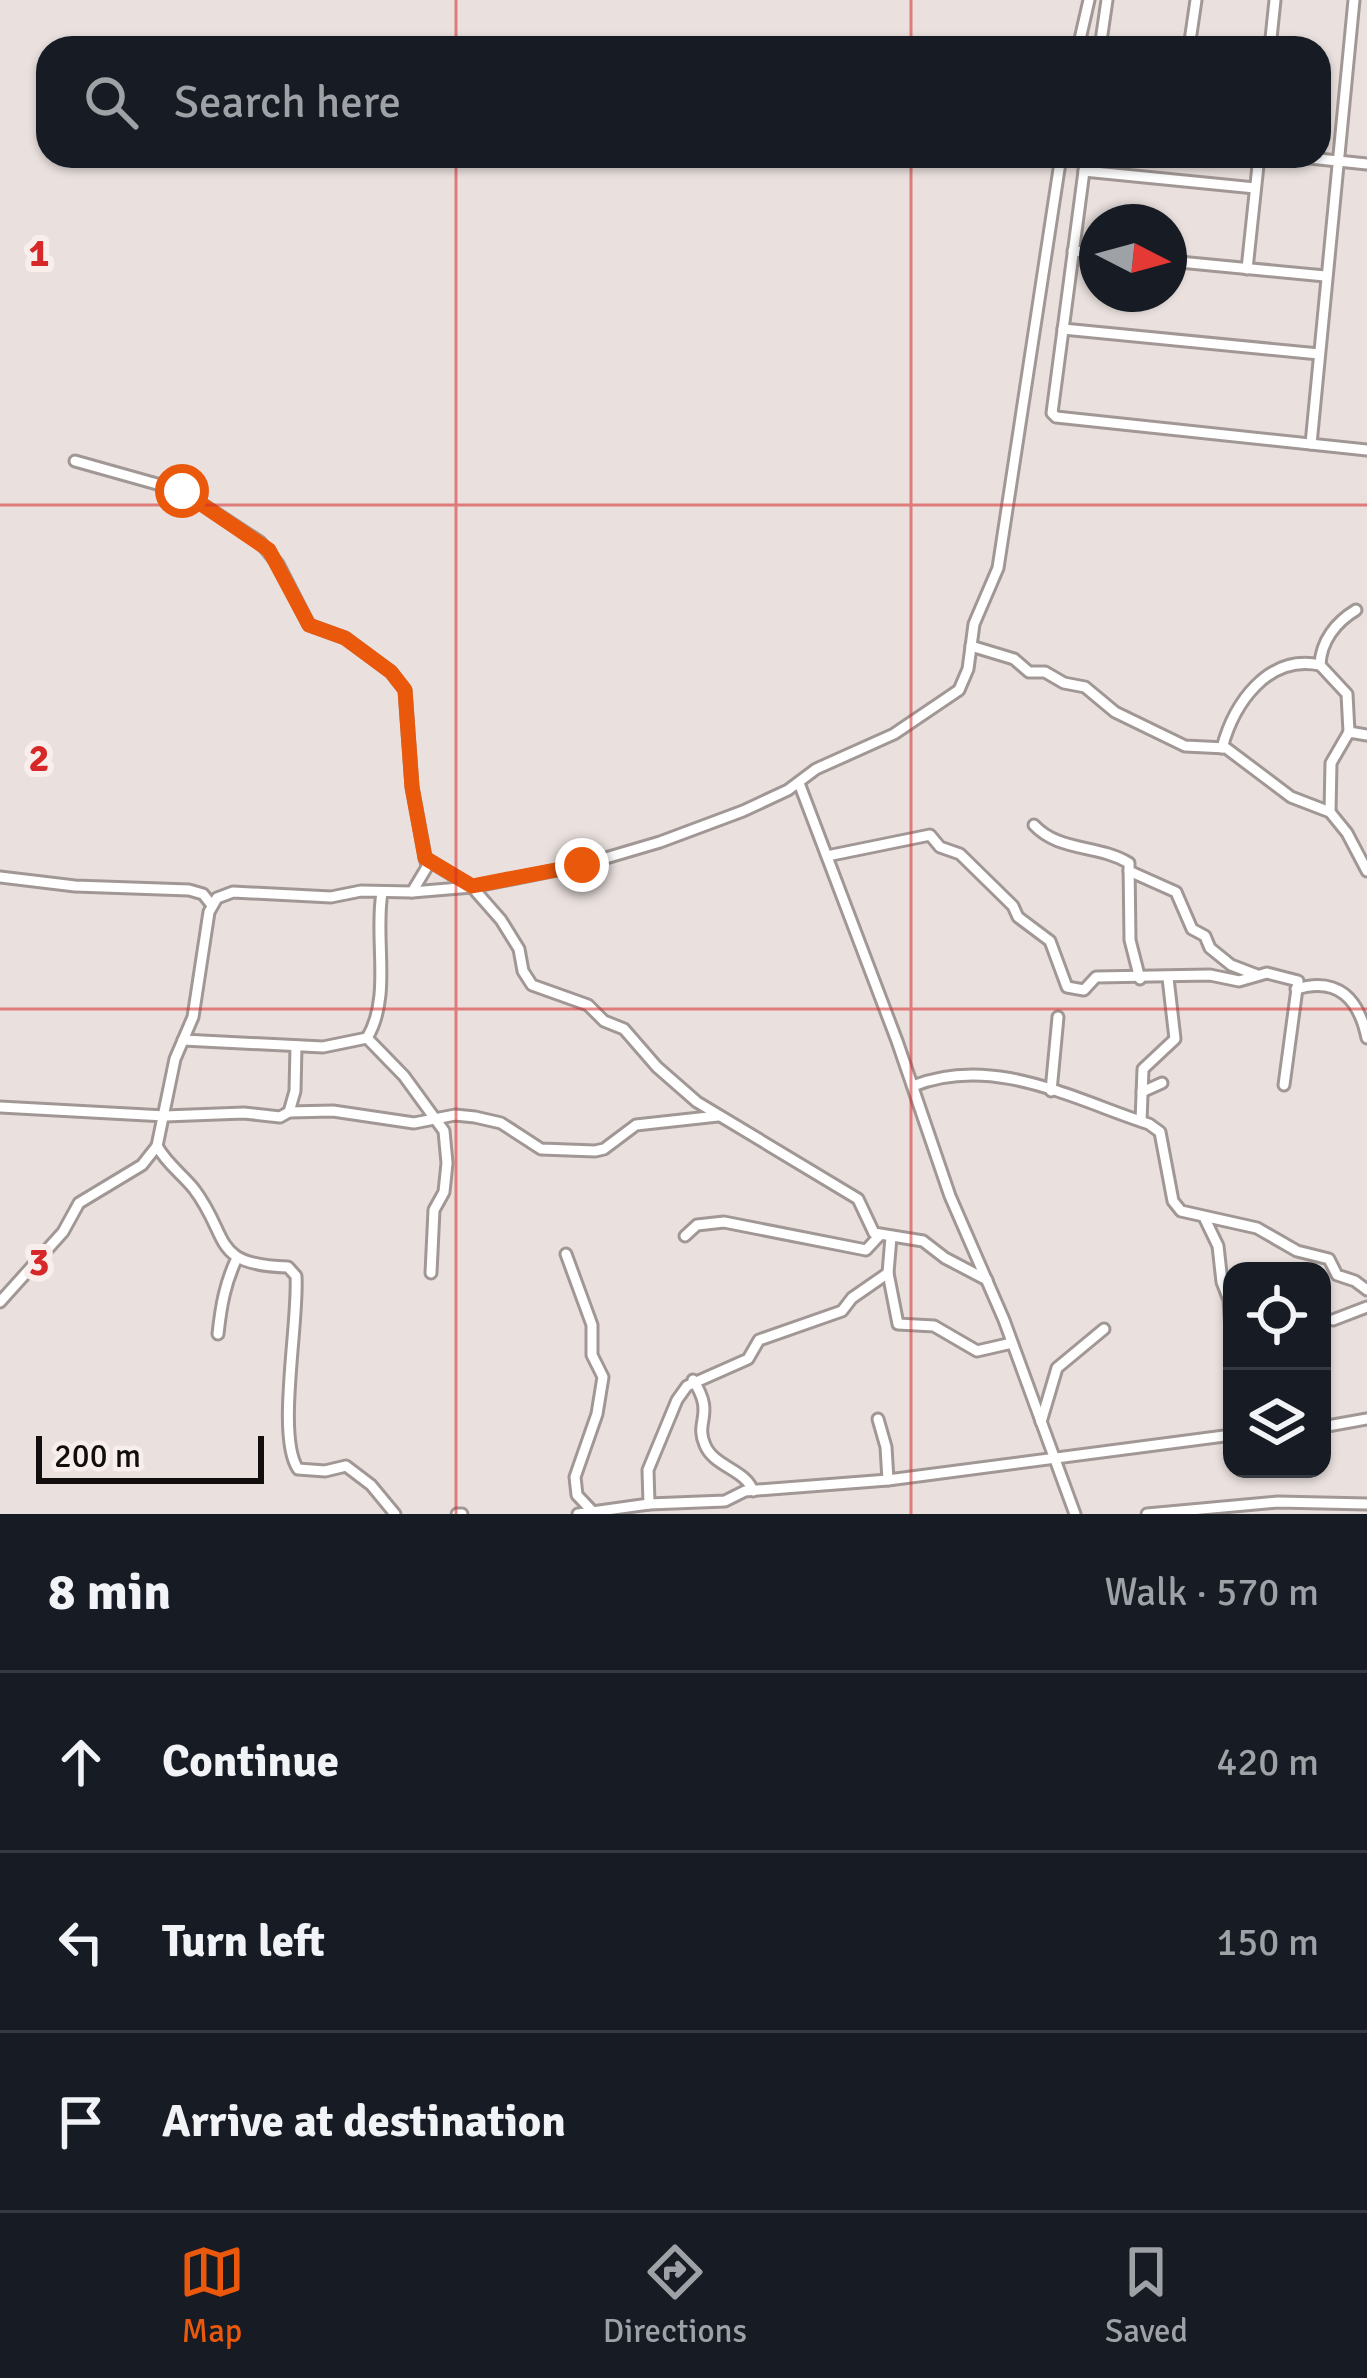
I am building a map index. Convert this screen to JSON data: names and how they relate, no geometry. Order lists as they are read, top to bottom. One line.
{"scale_bar":"200 m","north":"right","page":{"search":"Search here","scale":"200 m","heading":["8 min","Walk · 570 m"],"list":[["Continue","420 m"],["Turn left","150 m"],"Arrive at destination"],"nav":["Map","Directions","Saved"]},"grid":{"rows":["1","2","3"]}}
